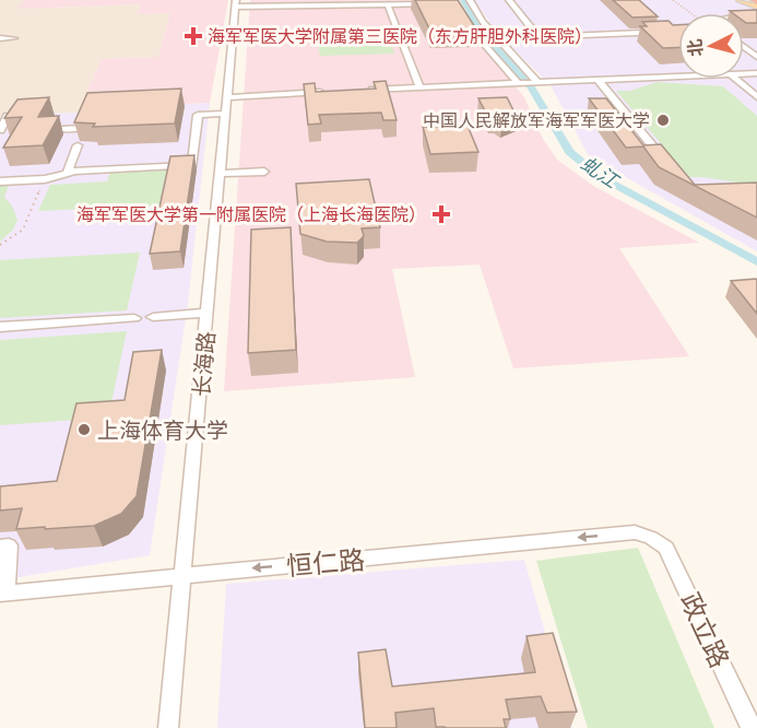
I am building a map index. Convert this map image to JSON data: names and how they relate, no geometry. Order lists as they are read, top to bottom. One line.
{"streets":{"street":["长海路","恒仁路","政立路"]},"crossings":[["长海路","恒仁路"],["恒仁路","政立路"]],"one_way":["恒仁路"],"water":["虬江"],"places":{"health":["海军军医大学附属第三医院（东方肝胆外科医院）","海军军医大学第一附属医院（上海长海医院）"],"other":["中国人民解放军海军军医大学","上海体育大学"]},"north":"left"}
